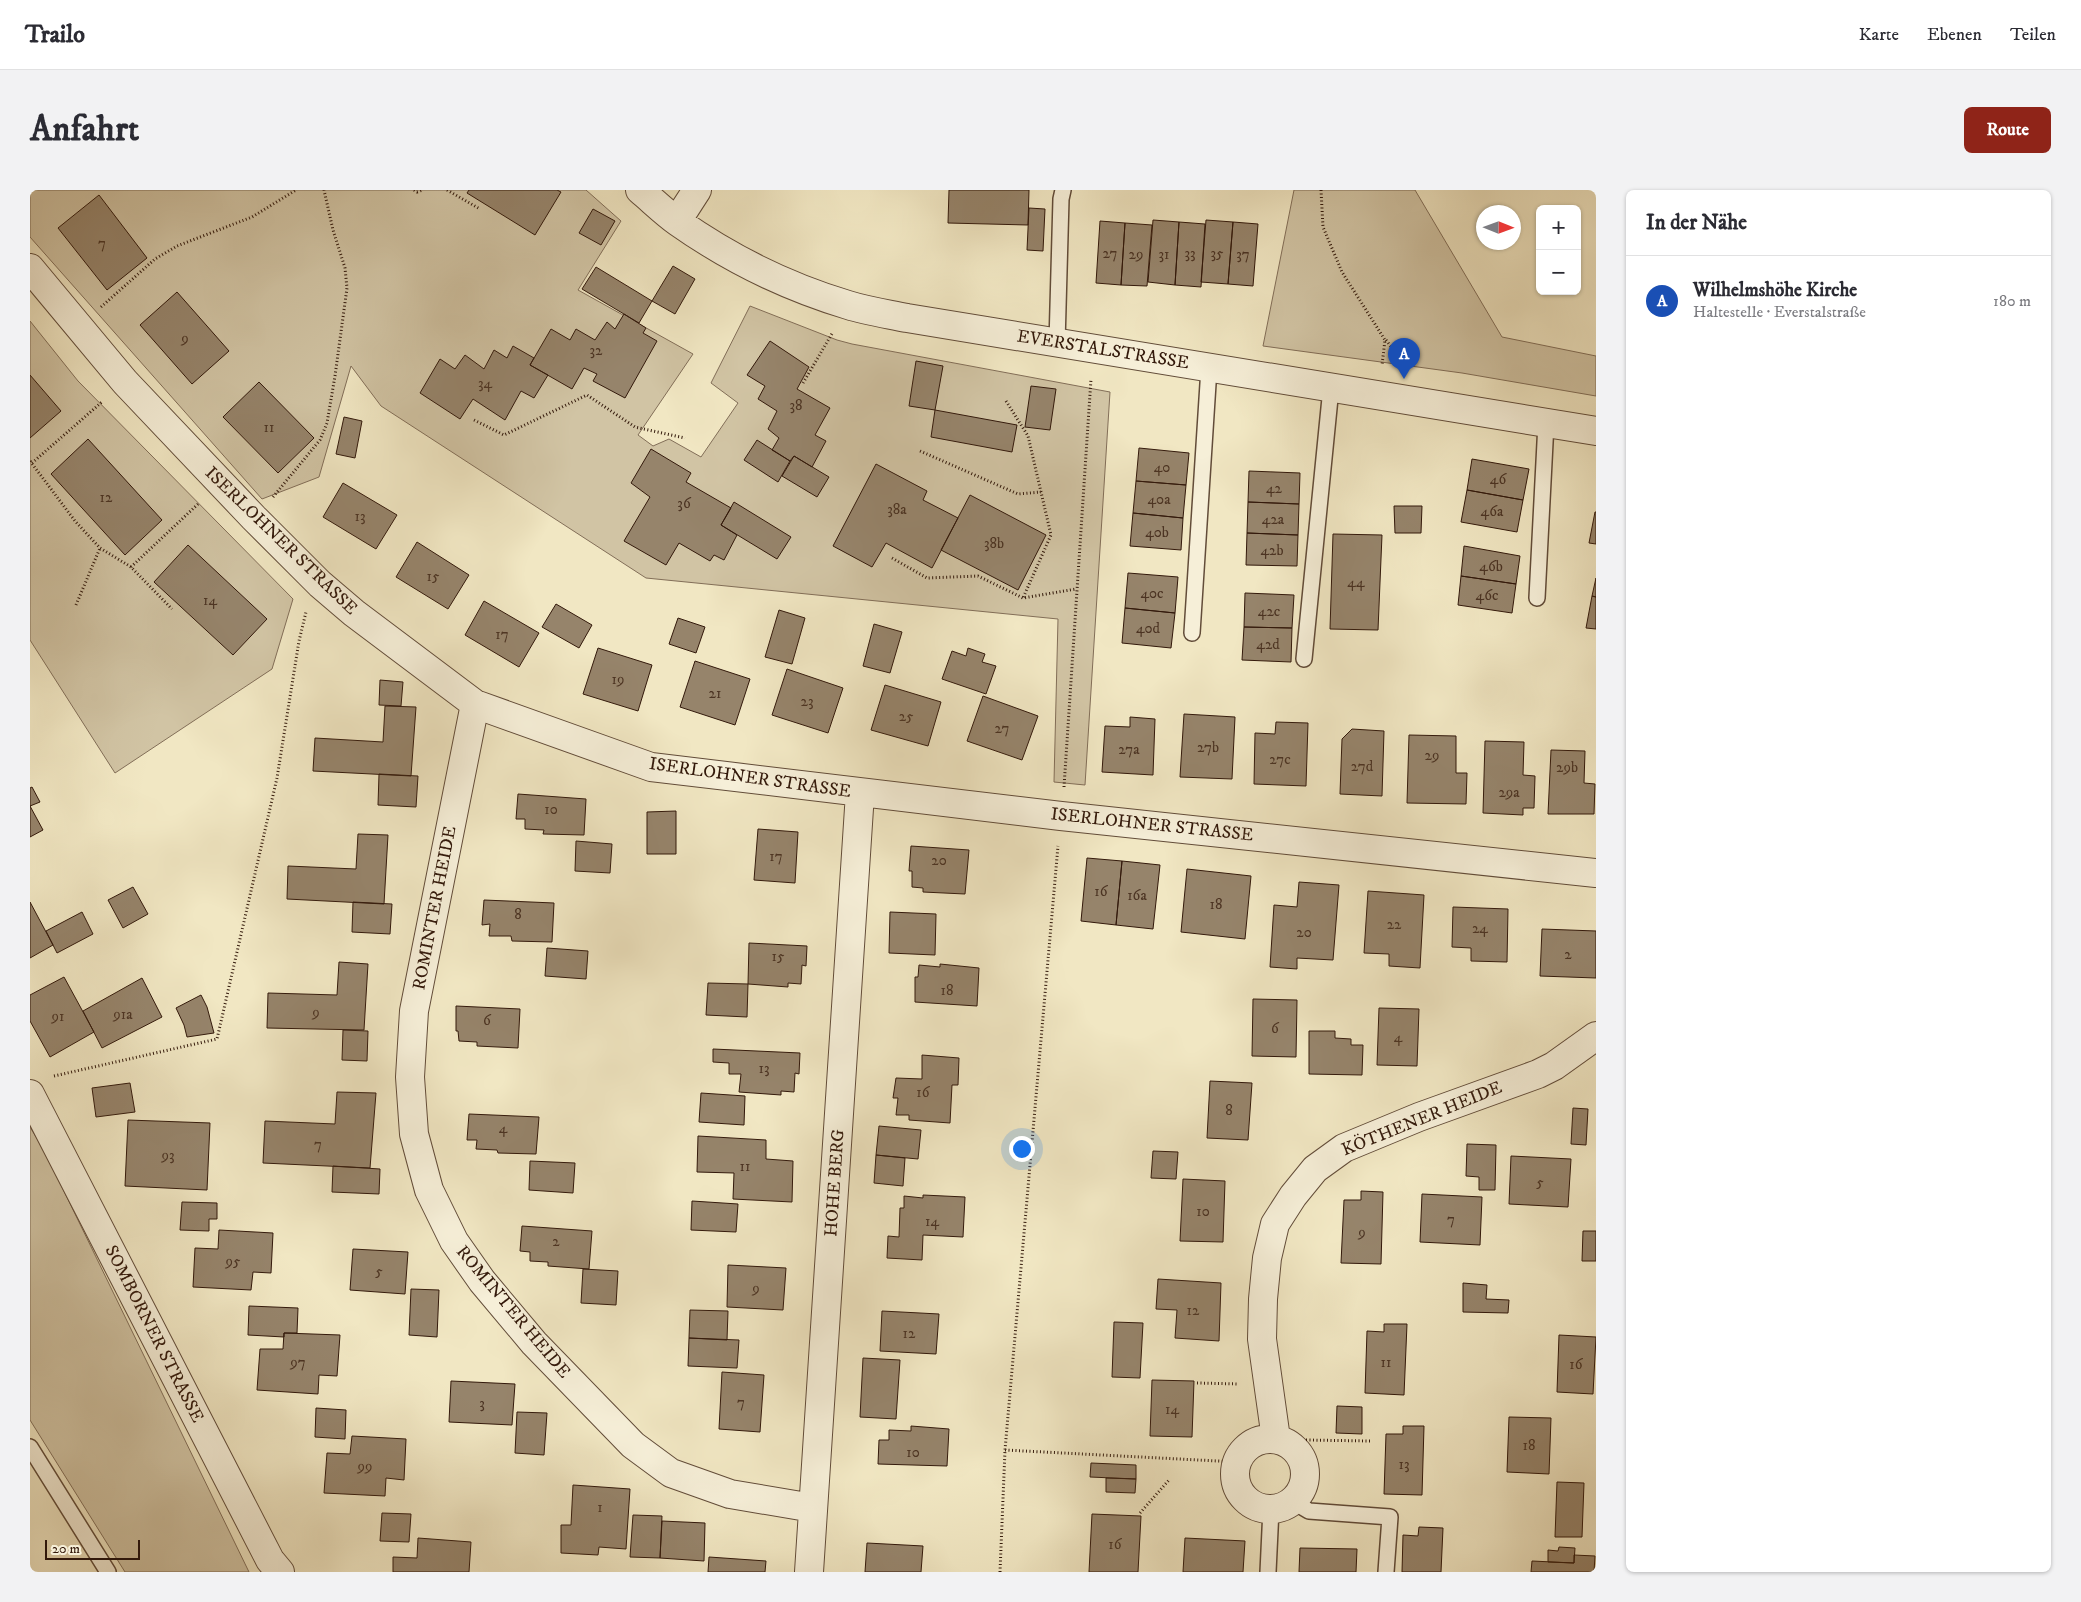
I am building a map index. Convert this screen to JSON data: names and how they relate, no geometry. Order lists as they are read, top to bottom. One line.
{"streets":{"street":["EVERSTALSTRASSE","ISERLOHNER STRASSE","ROMINTER HEIDE","KÖTHENER HEIDE","HOHE BERG","SOMBORNER STRASSE"]},"crossings":[["ISERLOHNER STRASSE","ROMINTER HEIDE"],["ISERLOHNER STRASSE","HOHE BERG"],["ROMINTER HEIDE","HOHE BERG"]],"house_numbers":["7","27","33","35","29","31","37","9","32","34","38","11","40","46","42","12","40a","36","38a","46a","13","42a","40b","38b","42b","46b","15","44","40c","46c","14","42c","40d","17","42d","19","21","23","25","27","27b","27a","29","27c","27d","29b","29a","10","17","20","16","16a","18","8","22","24","20","2","15","18","9","91a","91","6","6","4","13","16","8","4","7","93","11","5","10","7","14","9","2","95","5","9","12","12","97","11","16","7","3","14","18","10","13","99","1","16"],"scale_bar":"20 m","north":"right","page":{"header":"Trailo","nav":["Karte","Ebenen","Teilen"],"buttons":"Route","title":"Anfahrt","heading":"In der Nähe","map_buttons":["+","−"],"list":[{"mark":"A","name":"Wilhelmshöhe Kirche","note":"Haltestelle · Everstalstraße","value":"180 m"}],"pins":"A","scale":"20 m"}}
